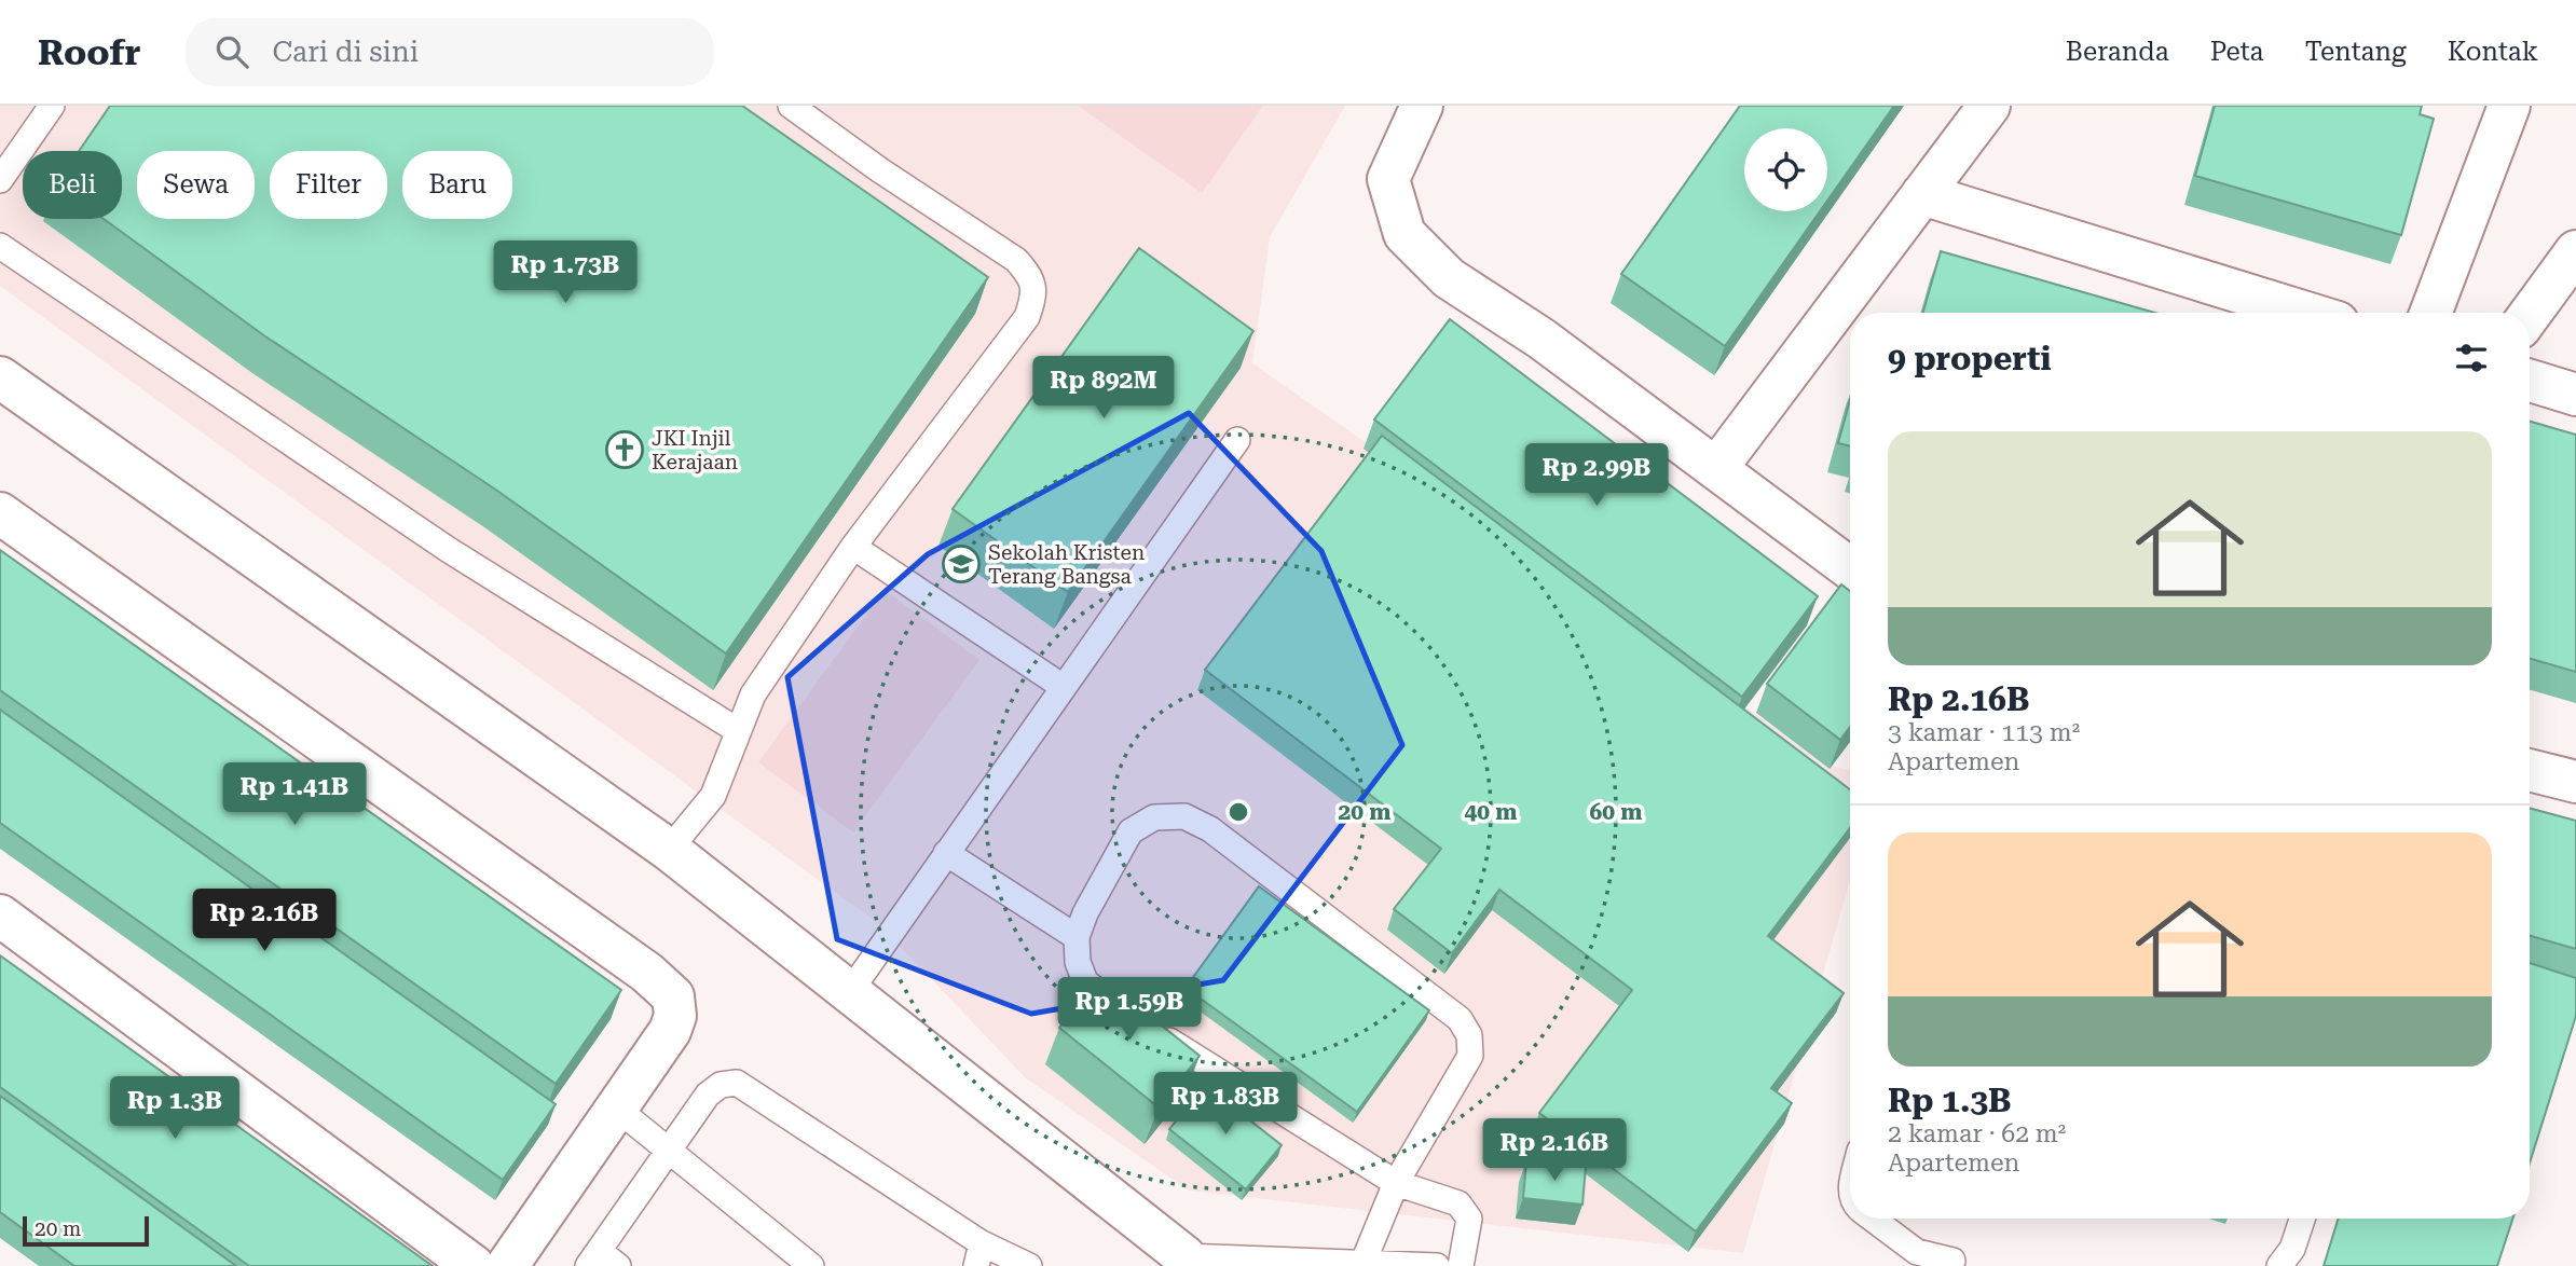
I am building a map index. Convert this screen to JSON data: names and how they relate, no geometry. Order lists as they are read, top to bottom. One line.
{"places":{"church":["JKI Injil Kerajaan"],"school or university":["Sekolah Kristen Terang Bangsa"]},"scale_bar":"20 m","page":{"header":"Roofr","search":"Cari di sini","nav":["Beranda","Peta","Tentang","Kontak"],"chip":["Beli","Sewa","Filter","Baru"],"price":["Rp 1.73B","Rp 892M","Rp 2.99B","Rp 1.41B","Rp 2.16B","Rp 1.59B","Rp 1.83B","Rp 1.3B","Rp 2.16B"],"heading":"9 properti","list":[{"name":"Rp 2.16B","note":"3 kamar · 113 m² · Apartemen"},{"name":"Rp 1.3B","note":"2 kamar · 62 m² · Apartemen"}],"scale":"20 m"},"rings":["20 m","40 m","60 m"]}
